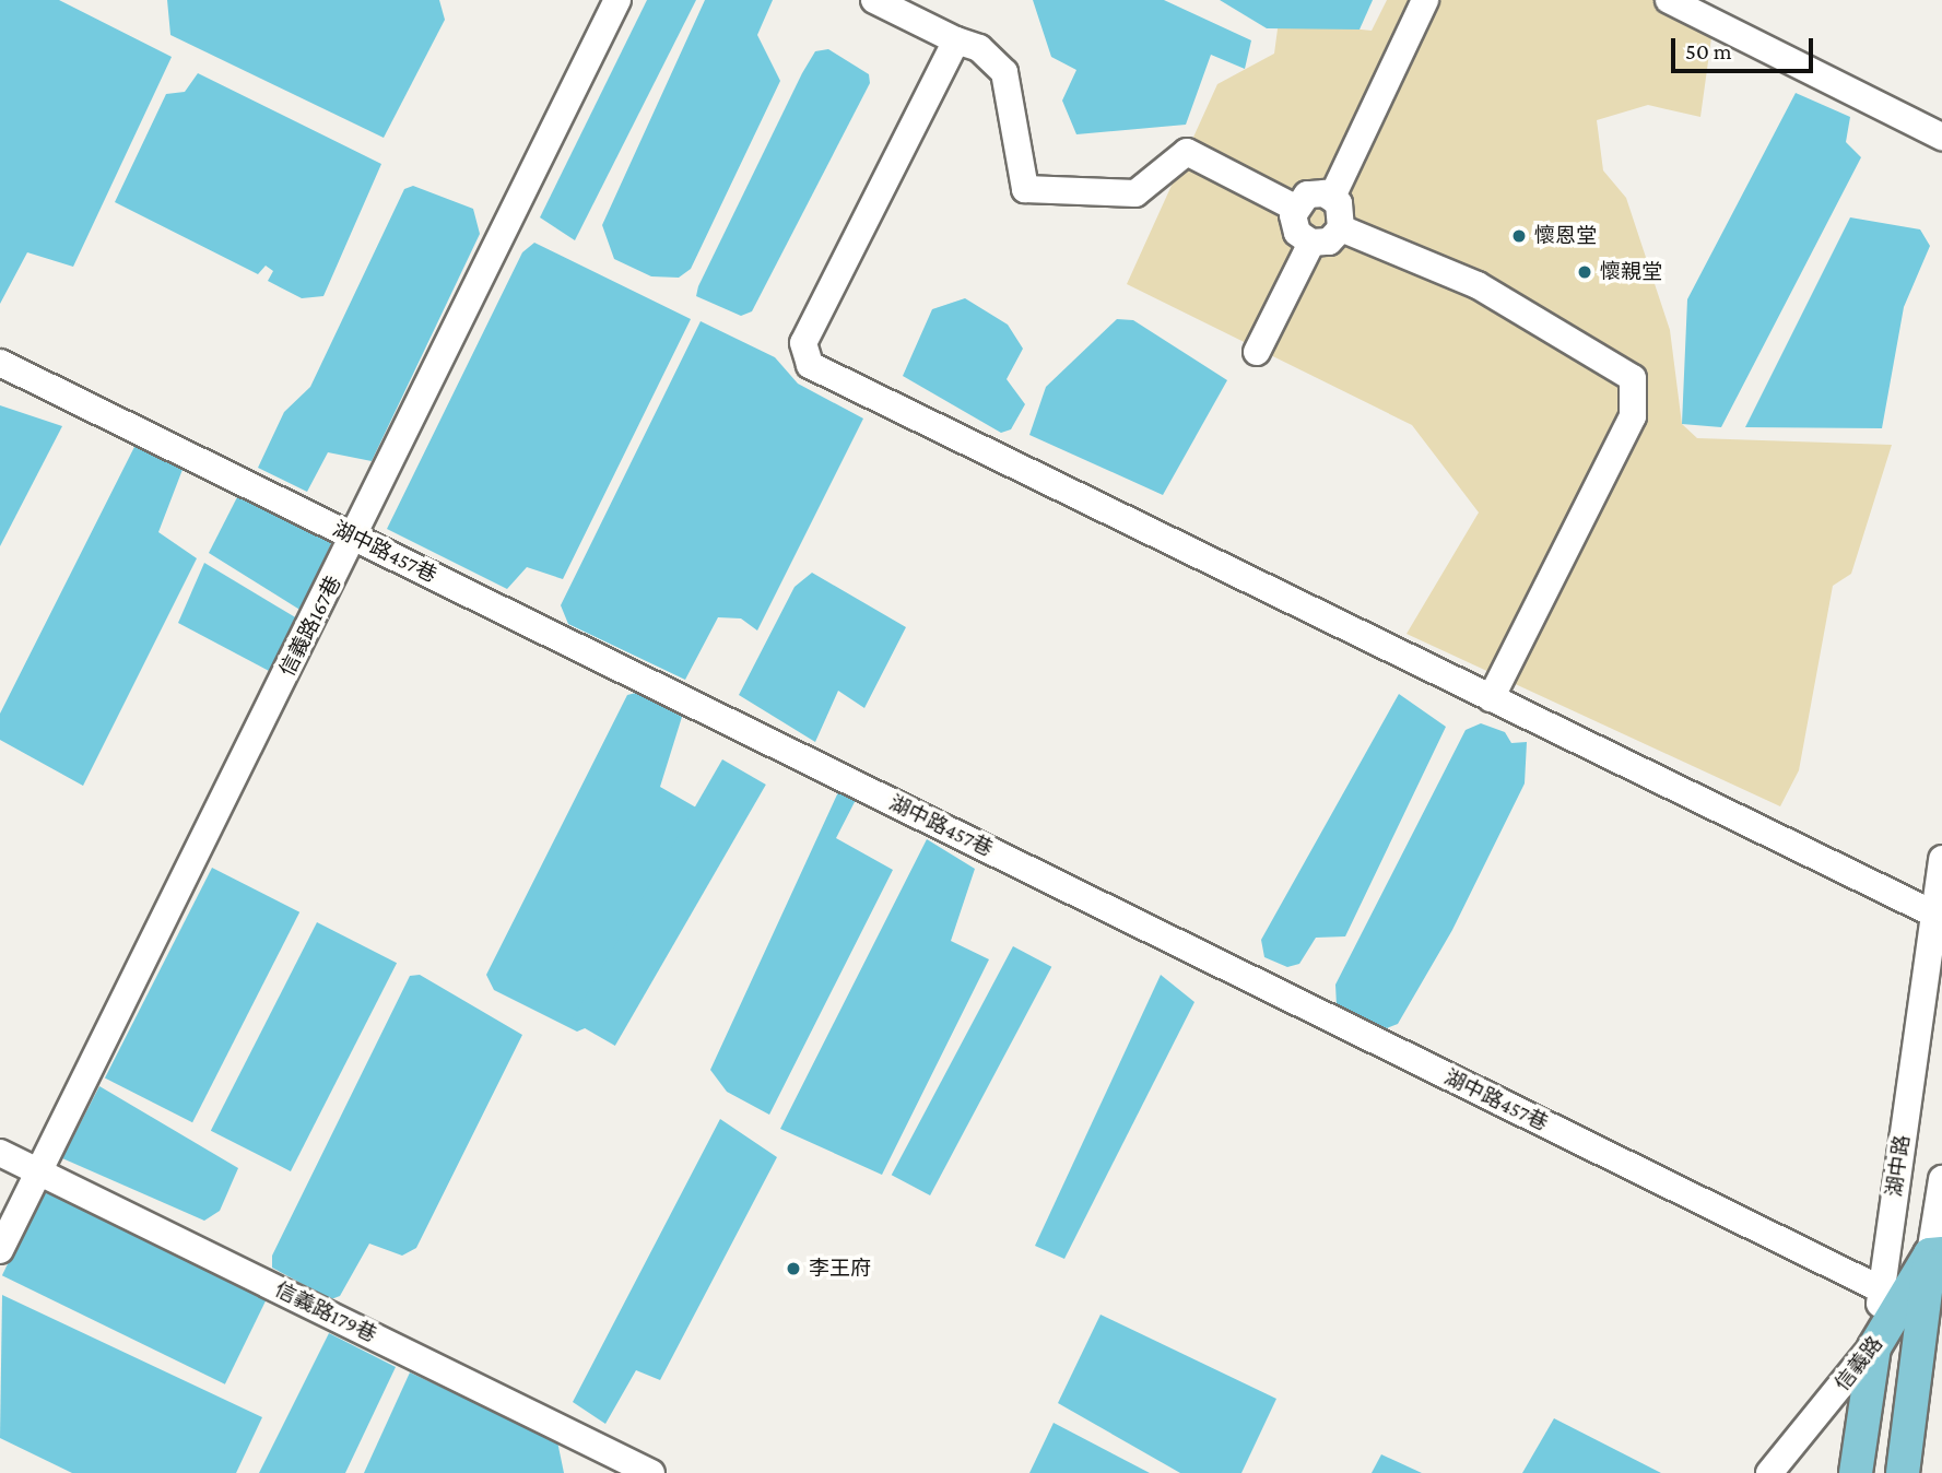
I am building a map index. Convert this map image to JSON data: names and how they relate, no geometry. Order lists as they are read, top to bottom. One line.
{"streets":{"main road":["湖中路","信義路"],"street":["湖中路457巷","信義路167巷","信義路179巷"]},"crossings":[["湖中路457巷","信義路167巷"],["湖中路457巷","湖中路"],["信義路167巷","信義路179巷"],["湖中路","信義路"]],"places":["懷恩堂","懷親堂","李王府"],"scale_bar":"50 m"}
